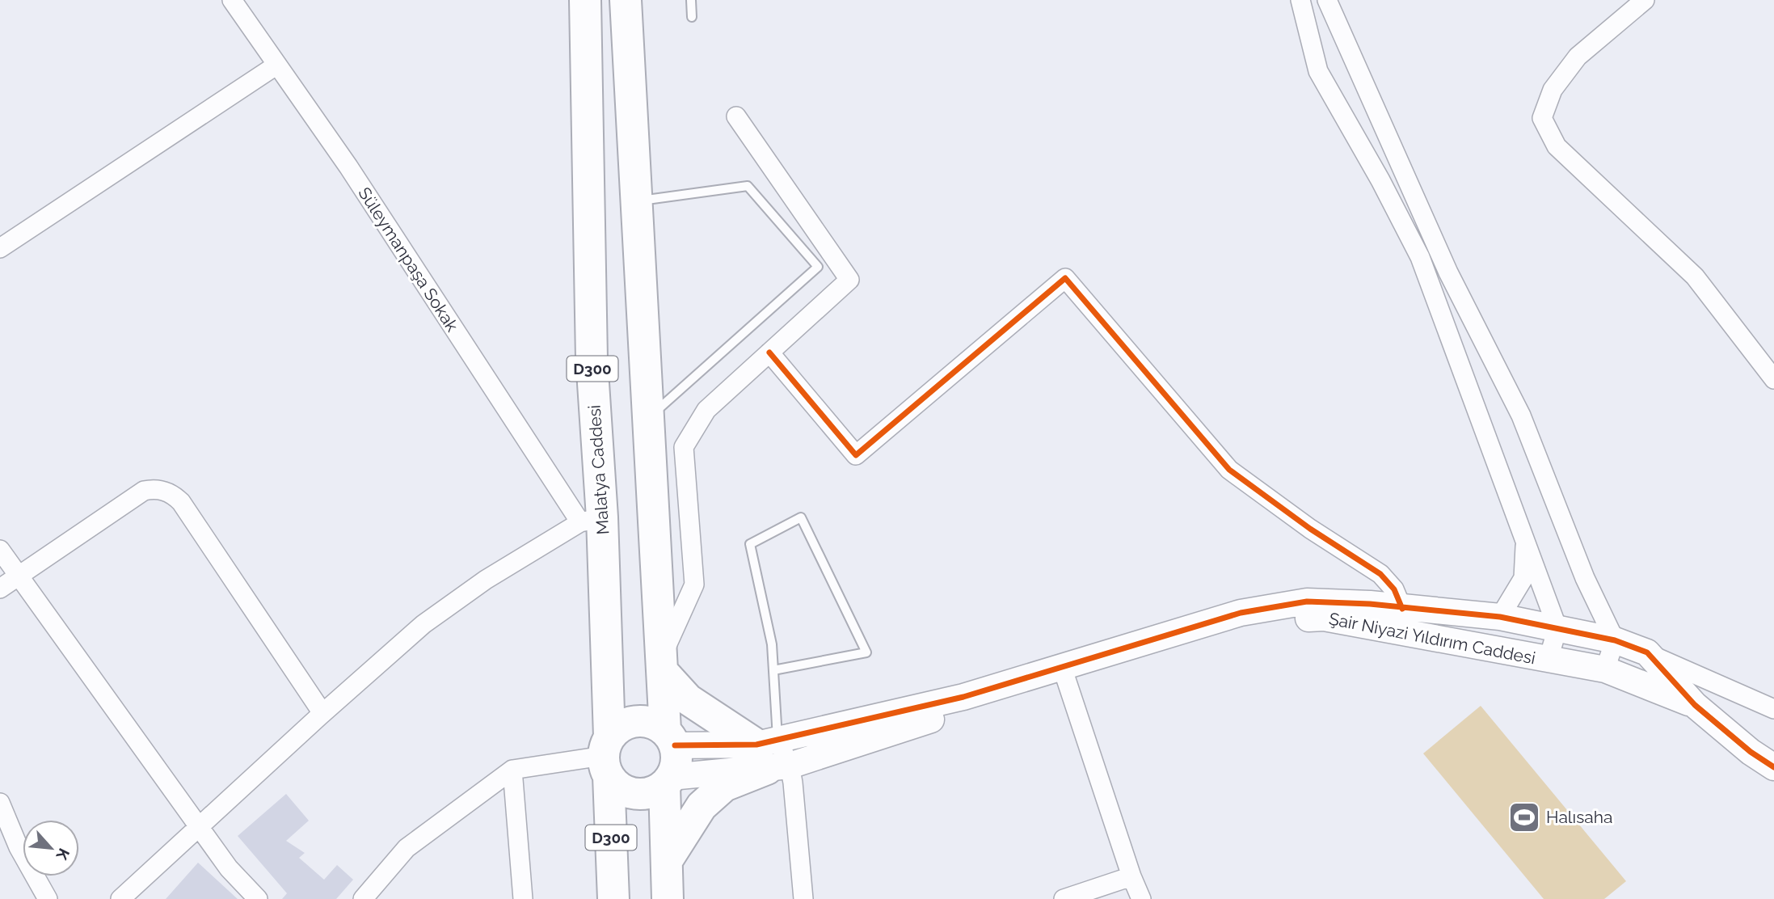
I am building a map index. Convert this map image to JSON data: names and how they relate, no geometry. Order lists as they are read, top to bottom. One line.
{"streets":{"highway":["D300","Malatya Caddesi"],"street":["Süleymanpaşa Sokak","Şair Niyazi Yıldırım Caddesi"]},"crossings":[["Süleymanpaşa Sokak","Malatya Caddesi"],["Malatya Caddesi","Şair Niyazi Yıldırım Caddesi"]],"places":{"sports":["Halısaha"]},"north":"bottom right"}
